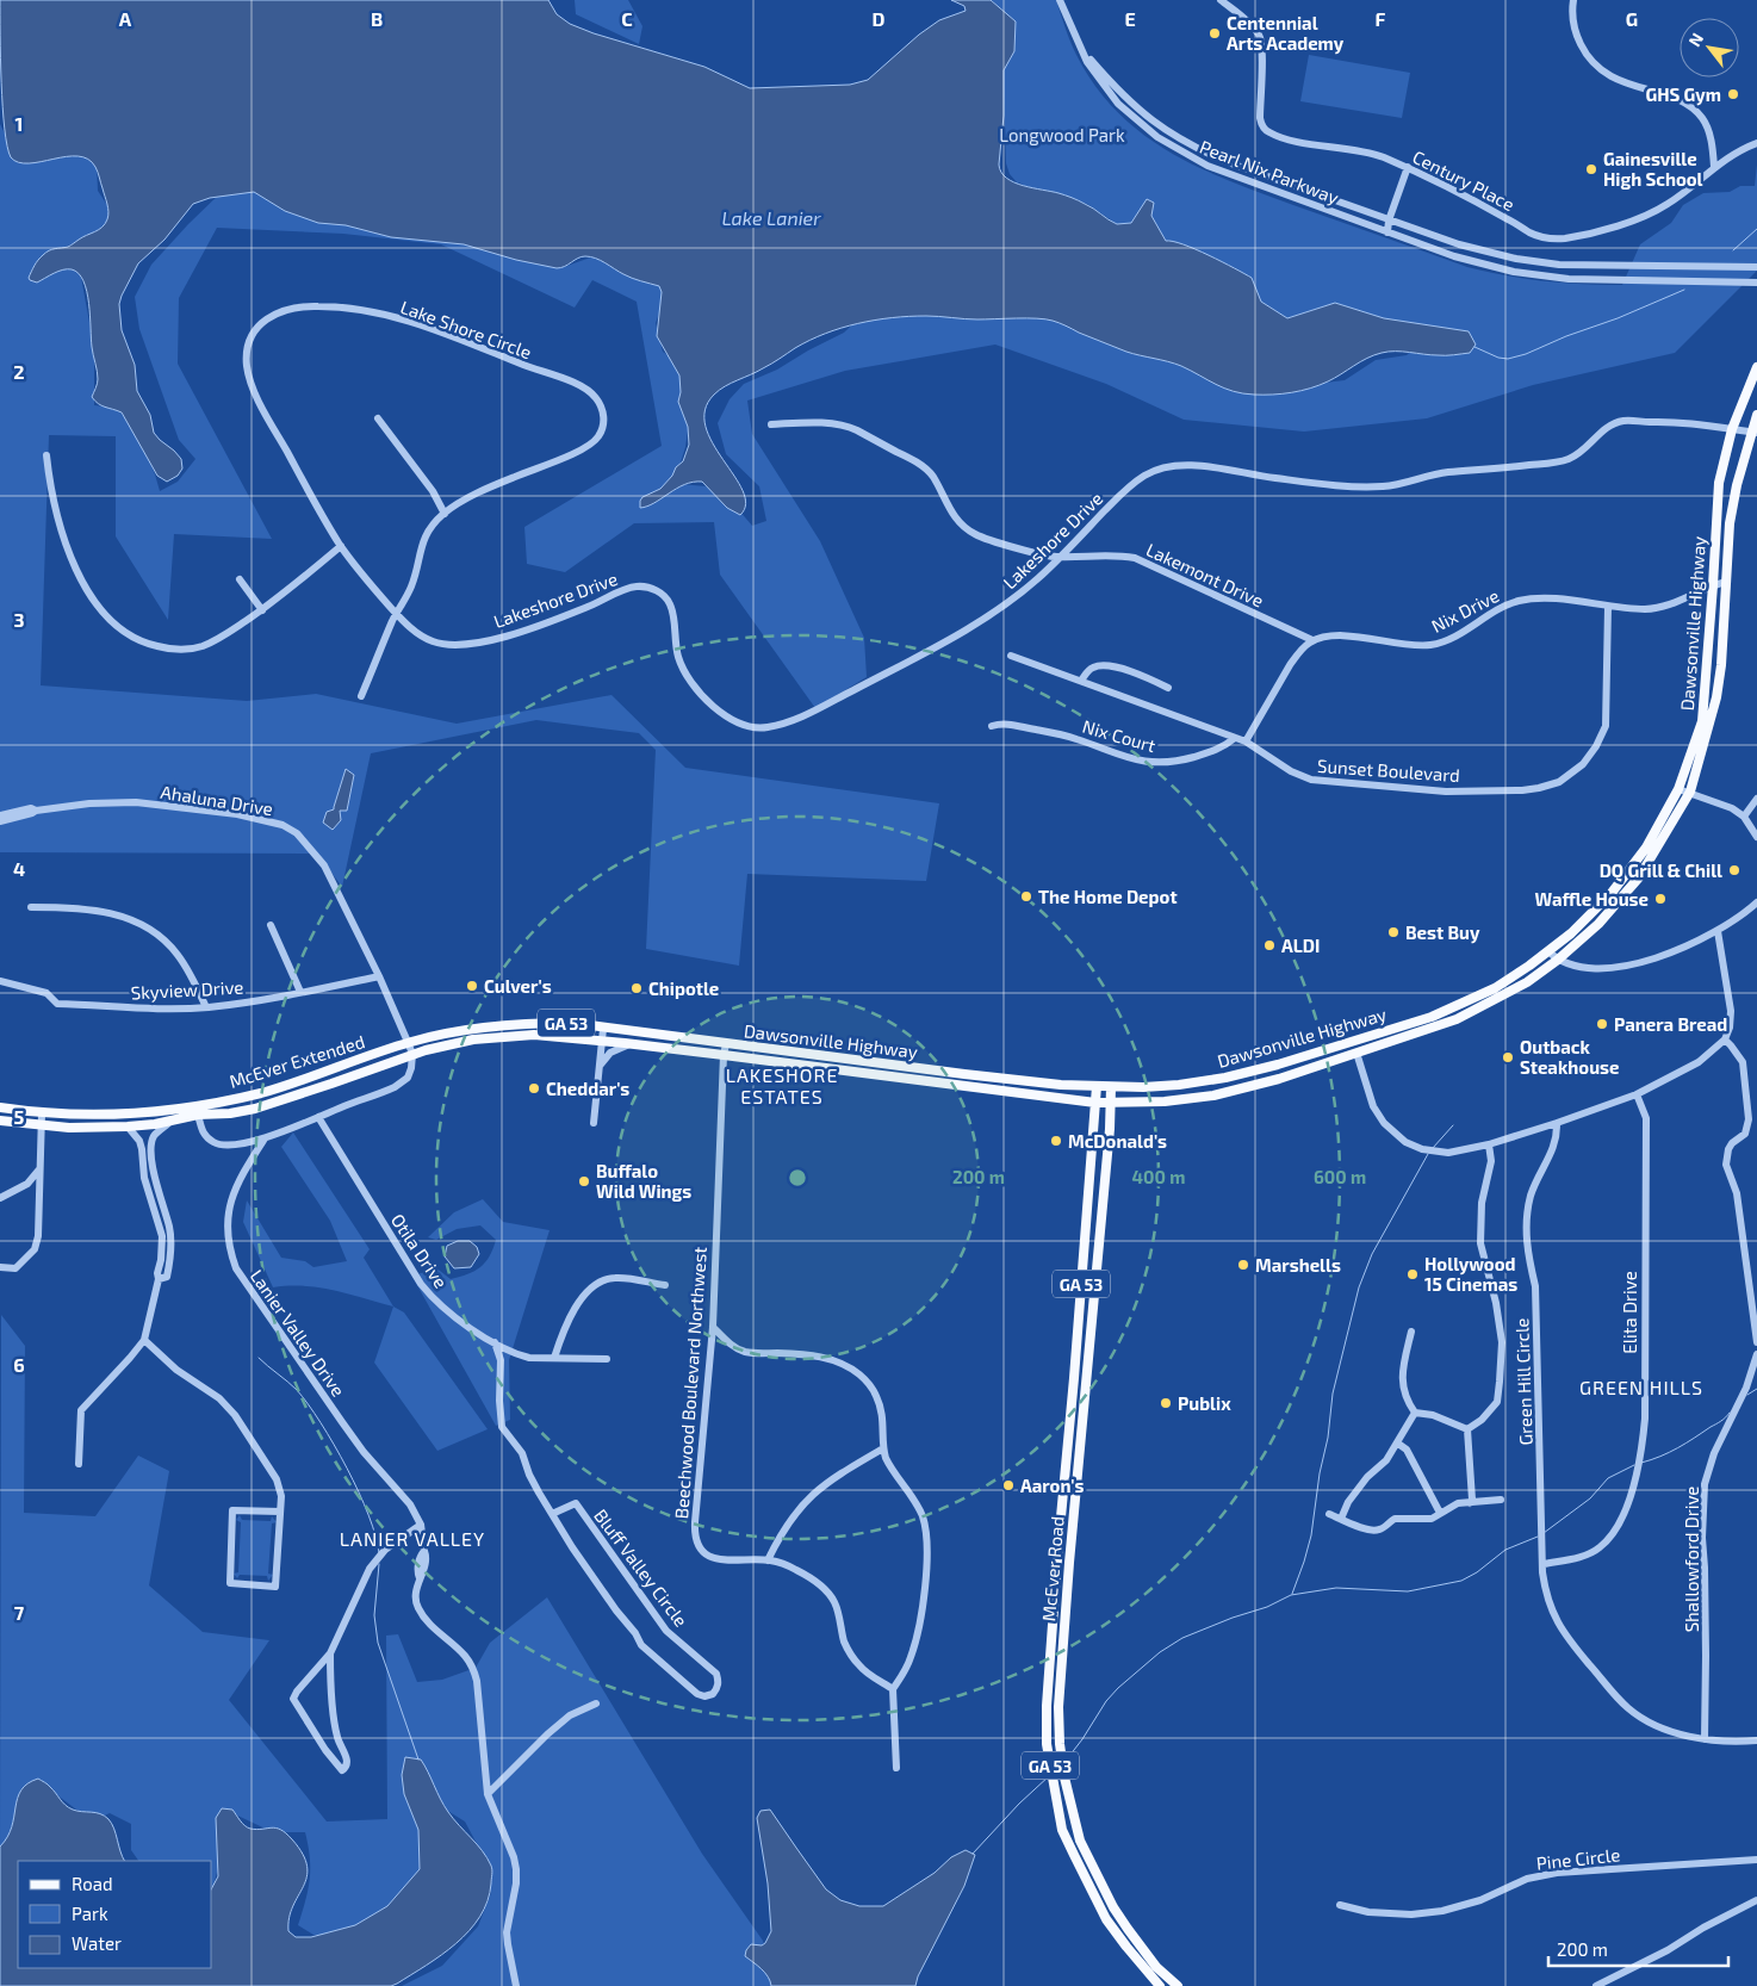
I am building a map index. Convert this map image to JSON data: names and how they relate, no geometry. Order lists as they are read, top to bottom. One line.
{"streets":{"main road":["Dawsonville Highway","GA 53","McEver Extended","McEver Road"],"street":["Pearl Nix Parkway","Century Place","Lake Shore Circle","Lakeshore Drive","Lakemont Drive","Nix Drive","Nix Court","Sunset Boulevard","Ahaluna Drive","Skyview Drive","Otila Drive","Elita Drive","Lanier Valley Drive","Green Hill Circle","Beechwood Boulevard Northwest","Shallowford Drive","Bluff Valley Circle","Pine Circle"]},"crossings":[["Lake Shore Circle","Lakeshore Drive"],["Lakeshore Drive","Lakemont Drive"],["Lakeshore Drive","Dawsonville Highway"],["Lakemont Drive","Nix Drive"],["Nix Drive","Dawsonville Highway"],["Nix Drive","Sunset Boulevard"],["Dawsonville Highway","Ahaluna Drive"],["Dawsonville Highway","McEver Extended"],["Dawsonville Highway","Beechwood Boulevard Northwest"],["Dawsonville Highway","McEver Road"],["Nix Court","Sunset Boulevard"],["Ahaluna Drive","Skyview Drive"],["Ahaluna Drive","McEver Extended"],["Otila Drive","Bluff Valley Circle"],["Elita Drive","Green Hill Circle"],["Green Hill Circle","Shallowford Drive"]],"districts":["LAKESHORE ESTATES","GREEN HILLS","LANIER VALLEY"],"water":["Lake Lanier"],"parks":["Longwood Park"],"places":["Centennial Arts Academy","GHS Gym","Gainesville High School","DQ Grill & Chill","The Home Depot","Waffle House","Best Buy","ALDI","Culver's","Chipotle","Panera Bread","Outback Steakhouse","Cheddar's","McDonald's","Buffalo Wild Wings","Marshells","Hollywood 15 Cinemas","Publix","Aaron's"],"legend":["Road","Park","Water"],"scale_bar":"200 m","north":"top left","grid":{"columns":["A","B","C","D","E","F","G"],"rows":["1","2","3","4","5","6","7"]},"rings":["200 m","400 m","600 m"]}
